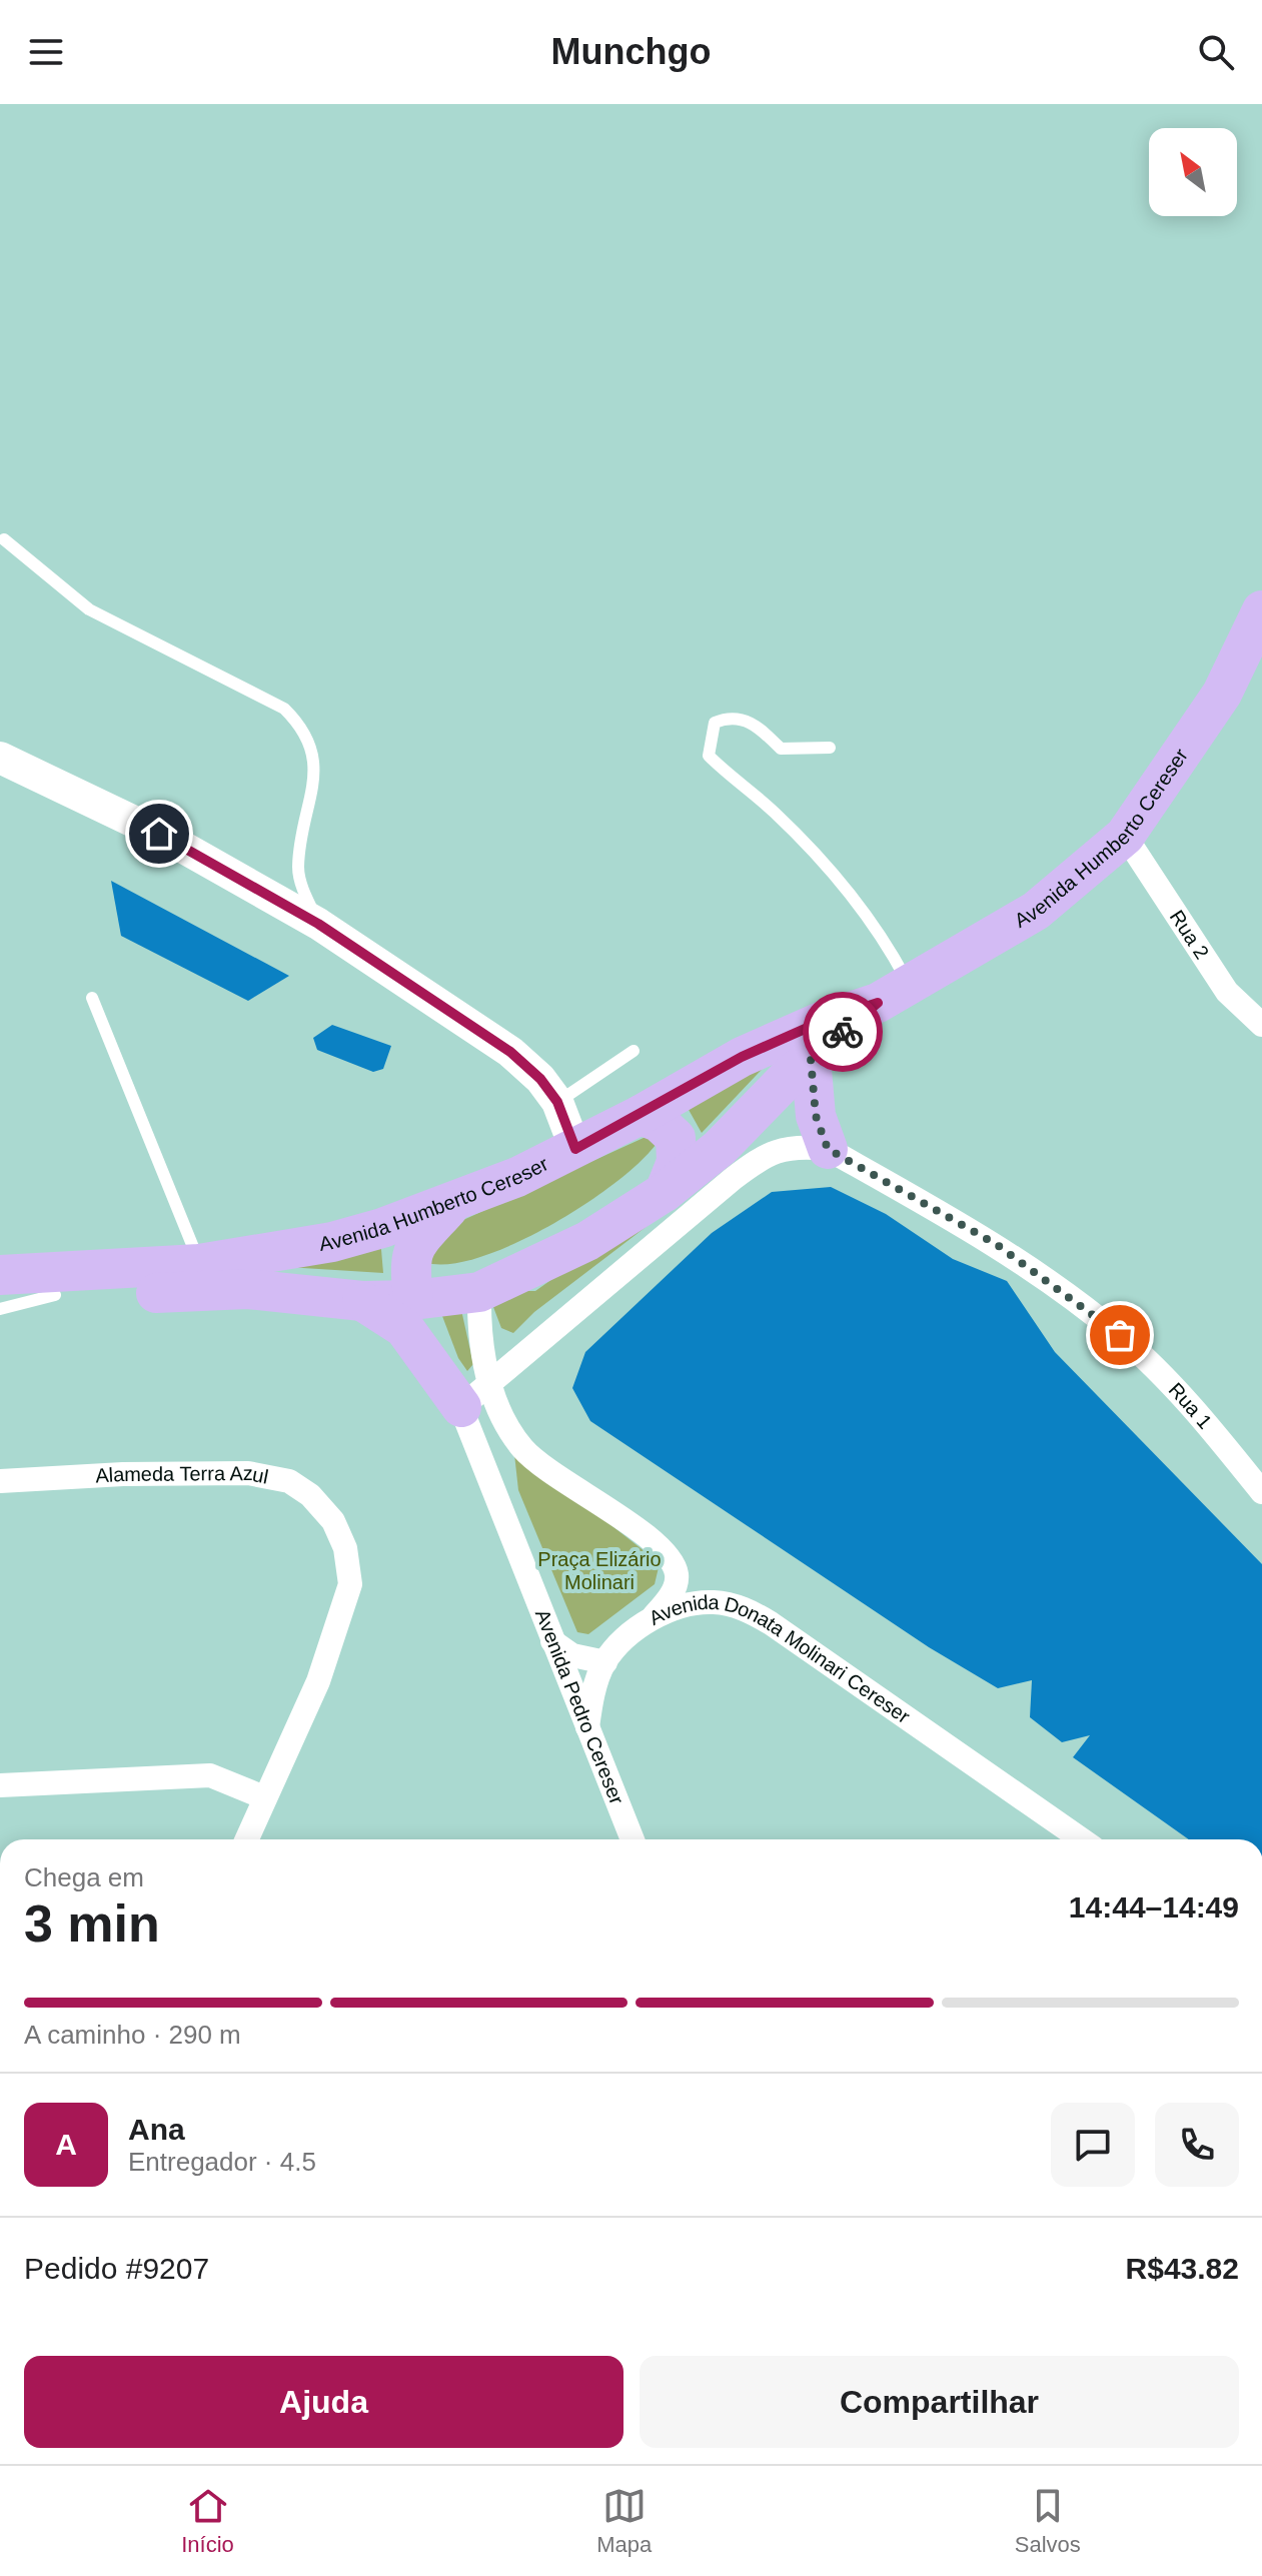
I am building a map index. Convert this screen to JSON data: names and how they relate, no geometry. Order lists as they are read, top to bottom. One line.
{"streets":{"main road":["Avenida Humberto Cereser"],"street":["Rua 2","Rua 1","Alameda Terra Azul","Avenida Donata Molinari Cereser","Avenida Pedro Cereser"]},"crossings":[["Avenida Humberto Cereser","Rua 2"],["Avenida Humberto Cereser","Avenida Donata Molinari Cereser"],["Avenida Humberto Cereser","Avenida Pedro Cereser"],["Avenida Donata Molinari Cereser","Avenida Pedro Cereser"]],"parks":["Praça Elizário Molinari"],"north":"top left","page":{"header":"Munchgo","heading":["3 min","Chega em","14:44–14:49"],"panel":["Ana","Entregador · 4.5","Pedido #9207","R$43.82"],"bar":"A caminho · 290 m","round":"A","buttons":["Ajuda","Compartilhar"],"tabs":["Início","Mapa","Salvos"]}}
